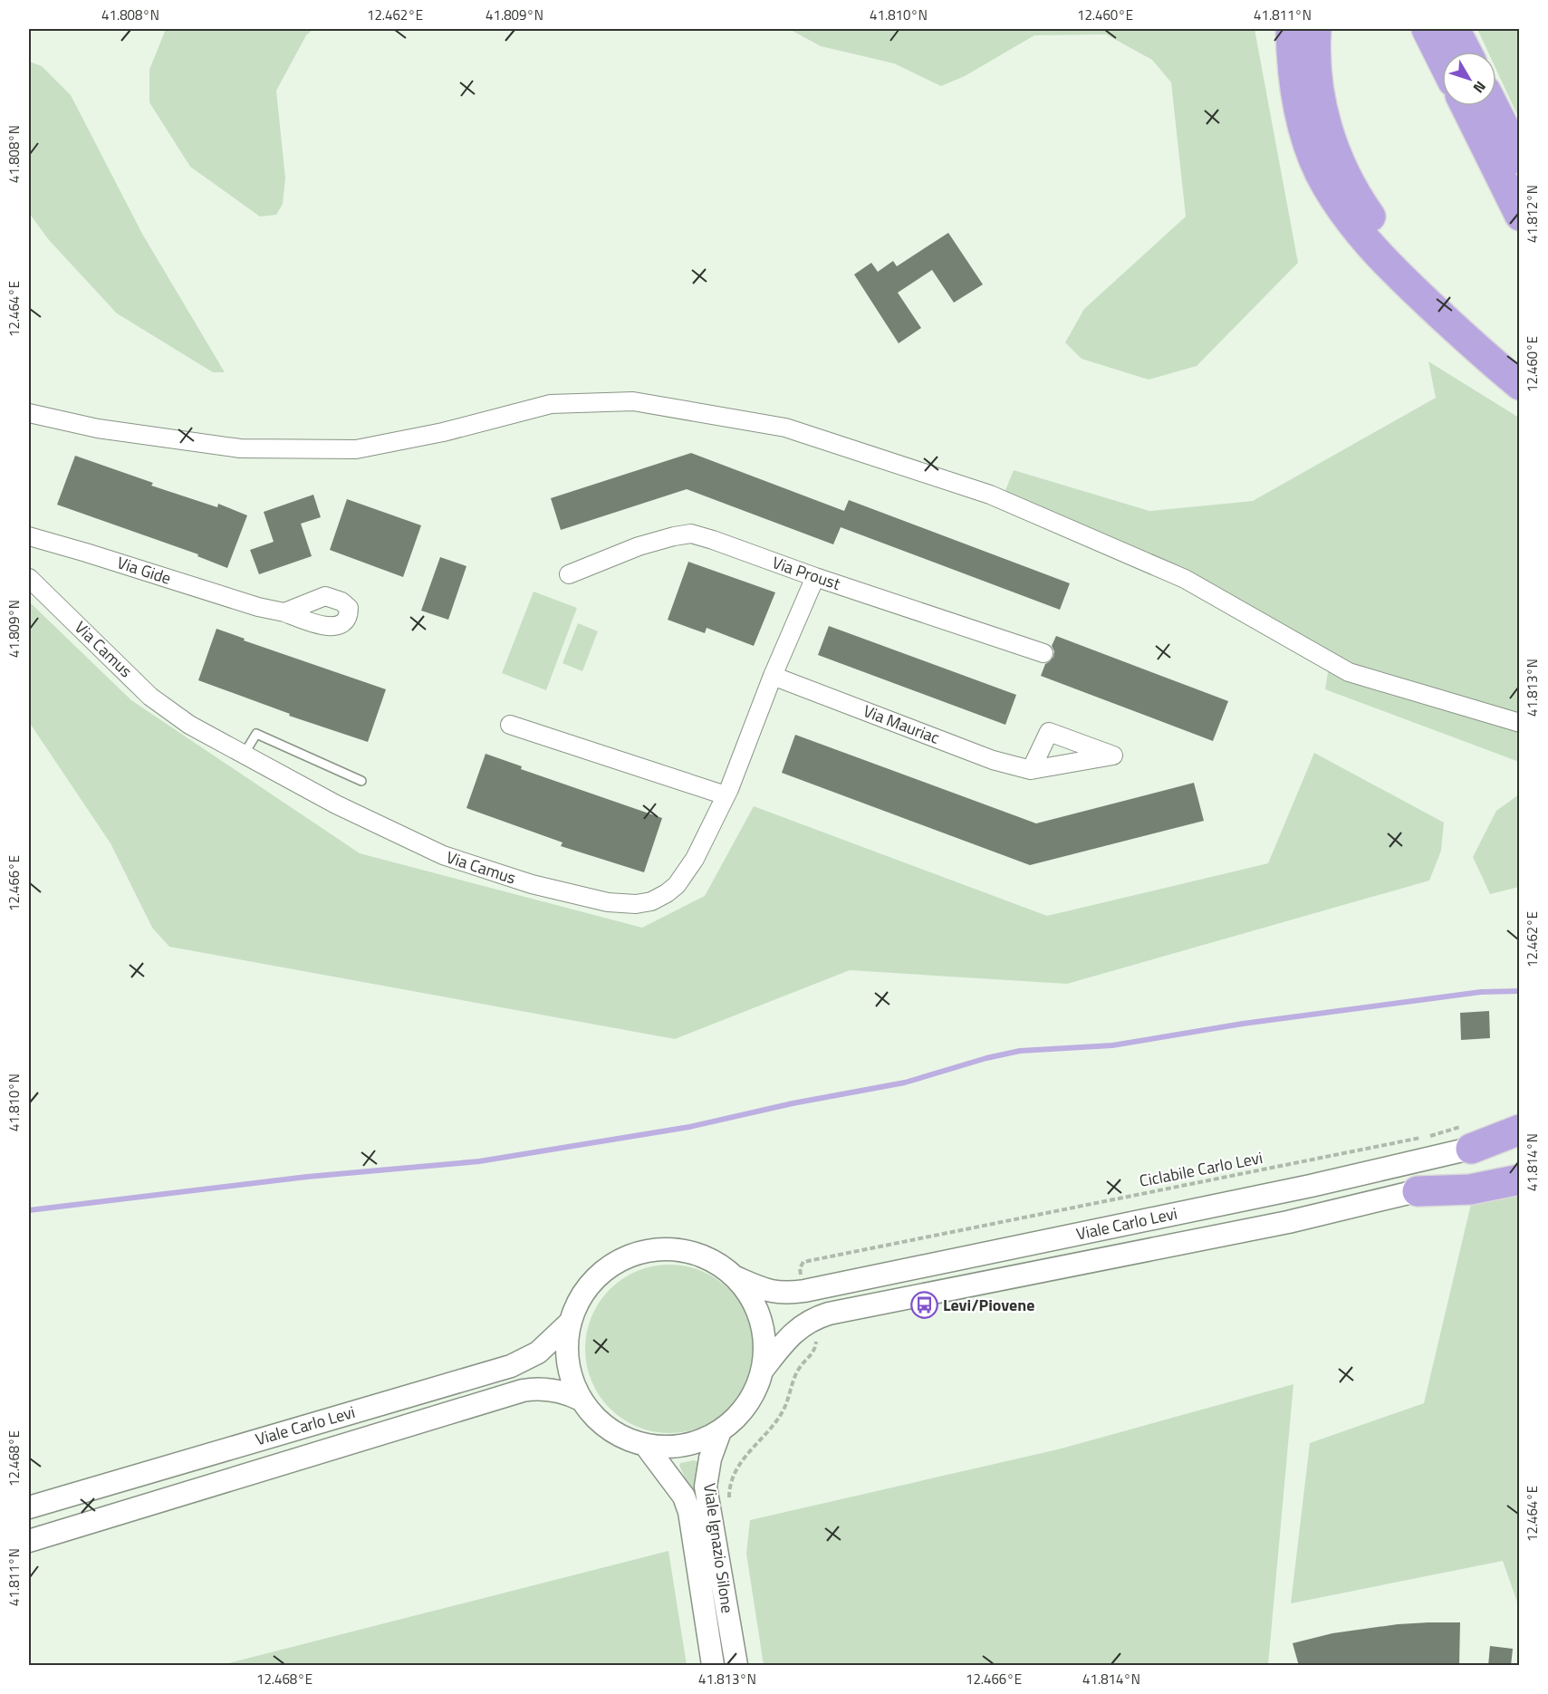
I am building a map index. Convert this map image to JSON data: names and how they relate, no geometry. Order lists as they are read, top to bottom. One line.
{"streets":{"street":["Via Gide","Via Proust","Via Camus","Via Mauriac","Viale Carlo Levi","Viale Ignazio Silone"],"path":["Ciclabile Carlo Levi"]},"crossings":[["Via Proust","Via Camus"],["Via Camus","Via Mauriac"],["Ciclabile Carlo Levi","Viale Carlo Levi"]],"places":{"bus stop":["Levi/Piovene"]},"north":"bottom right","coordinates":["41.808°N","12.462°E","41.809°N","41.810°N","12.460°E","41.811°N","41.812°N","12.464°E","41.813°N","12.466°E","41.814°N","12.468°E"]}
